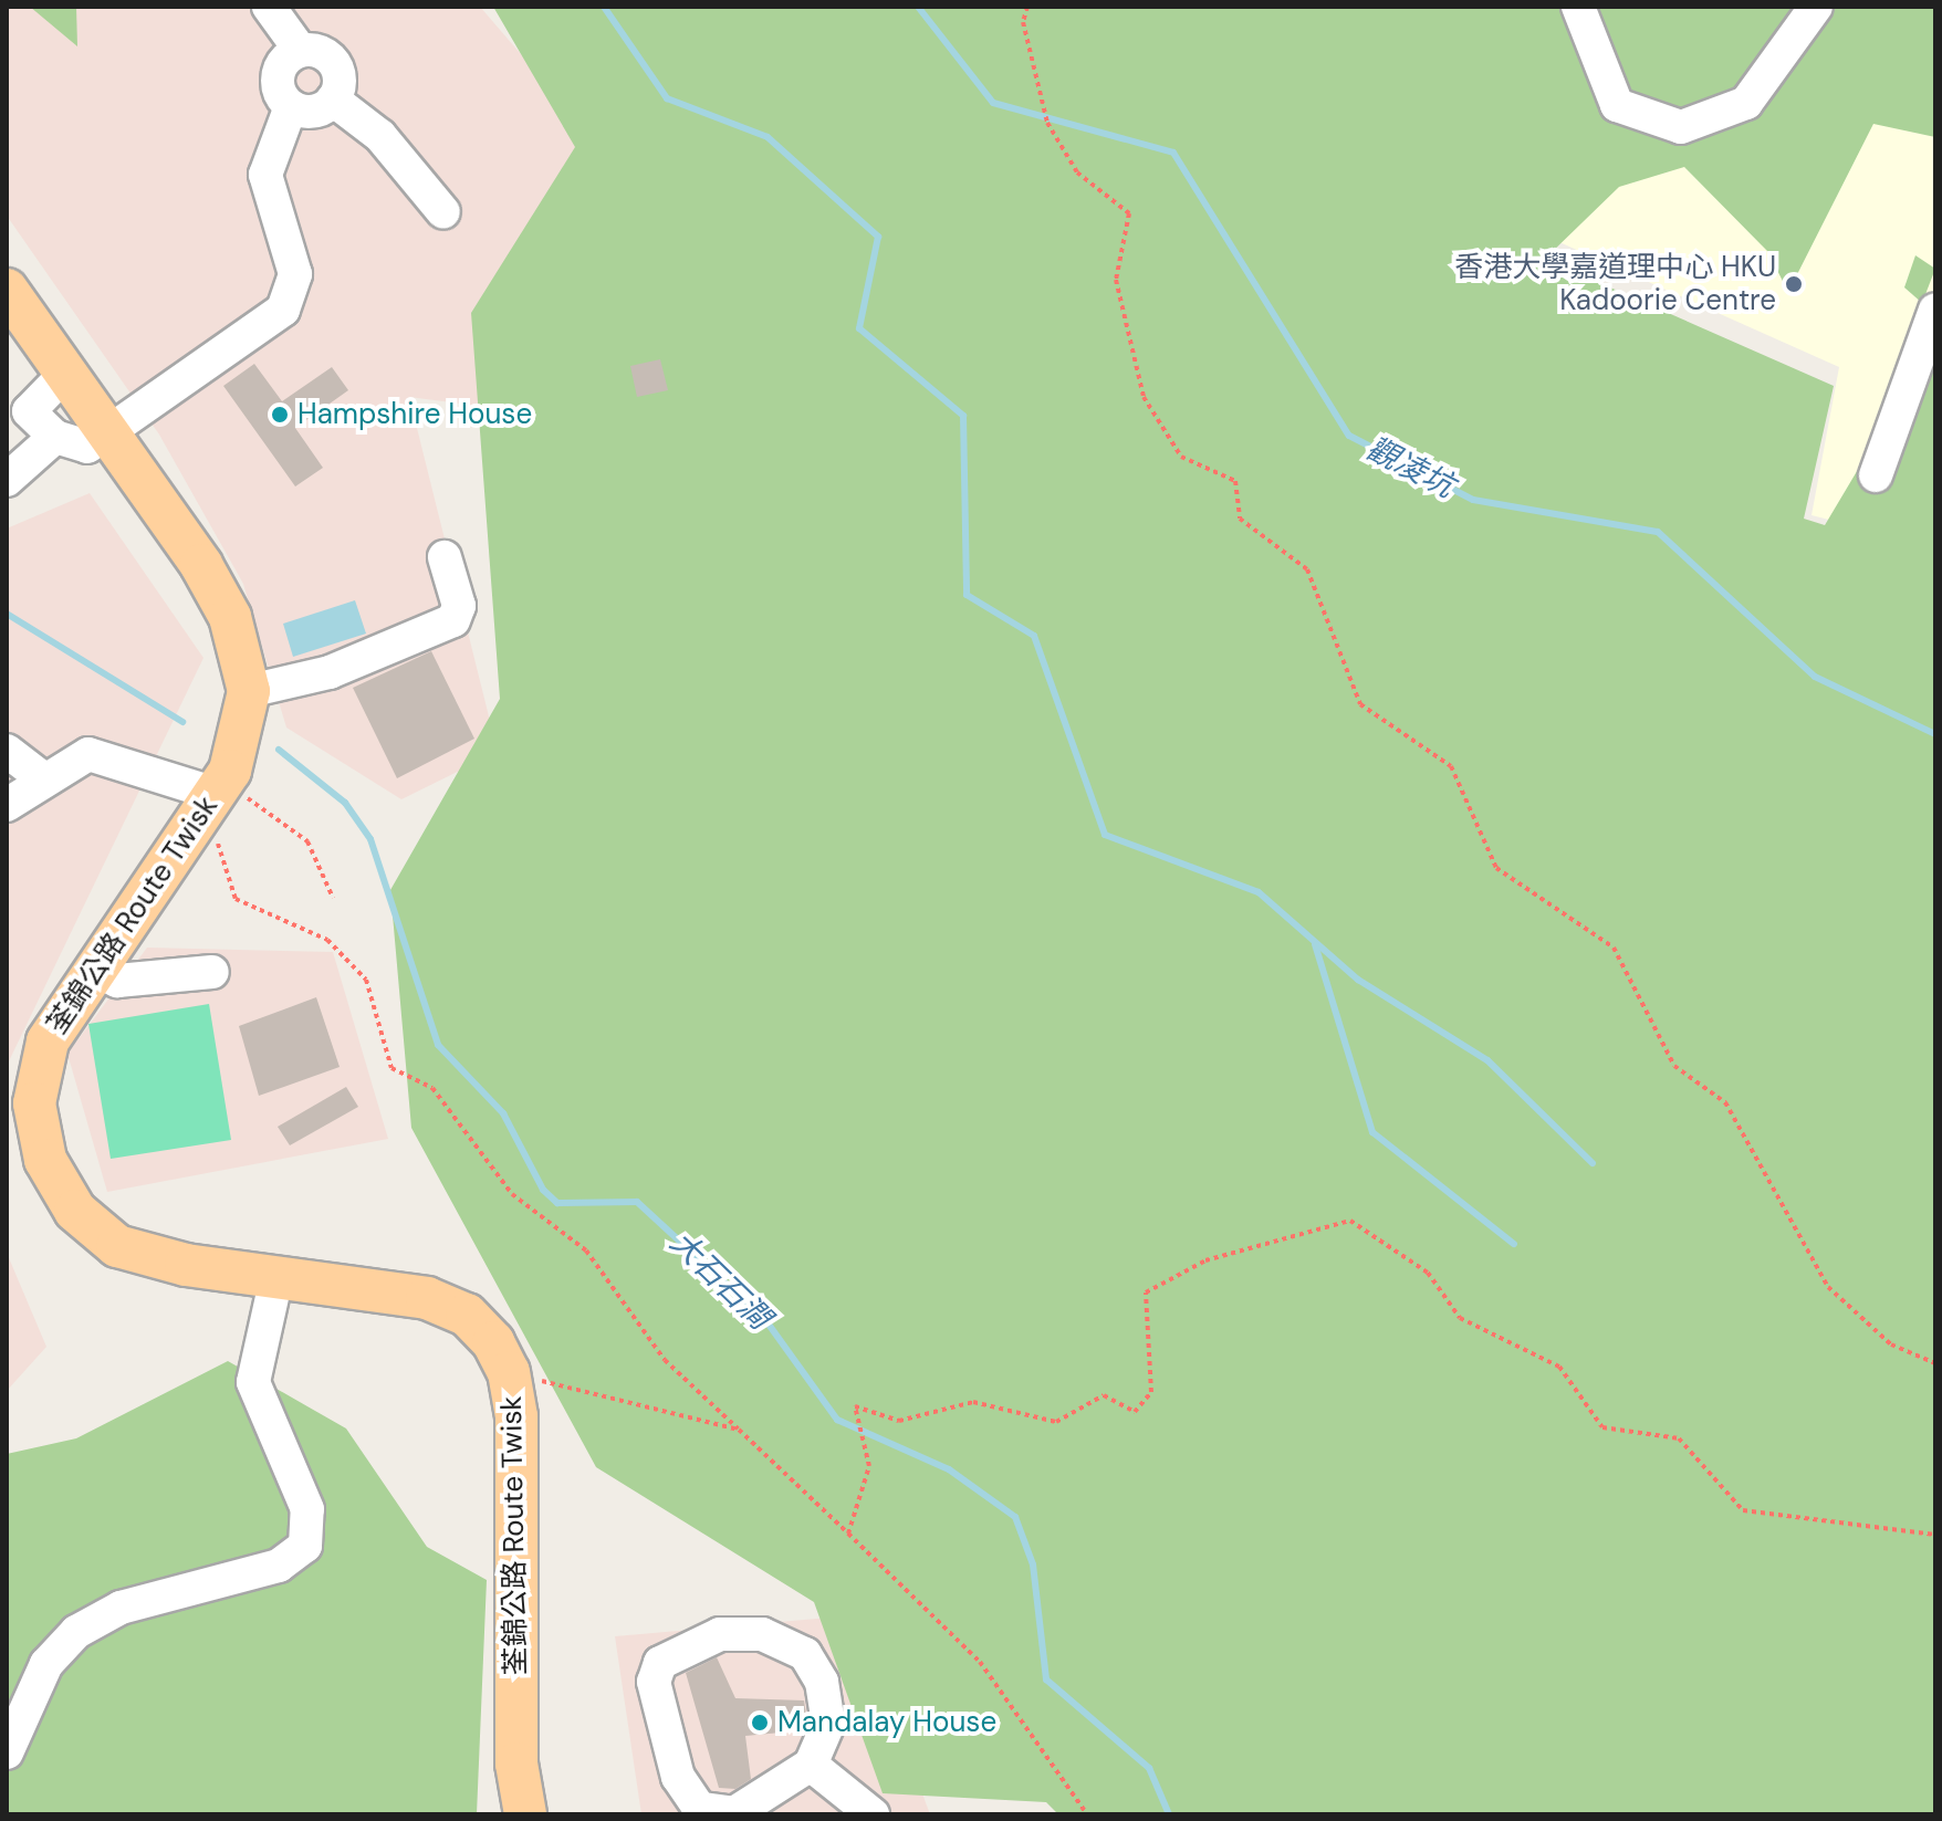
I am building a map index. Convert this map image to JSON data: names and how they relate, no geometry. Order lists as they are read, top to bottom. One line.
{"streets":{"main road":["荃錦公路 Route Twisk"]},"water":["觀凌坑","大石石澗"],"places":["香港大學嘉道理中心 HKU Kadoorie Centre","Hampshire House","Mandalay House"]}
